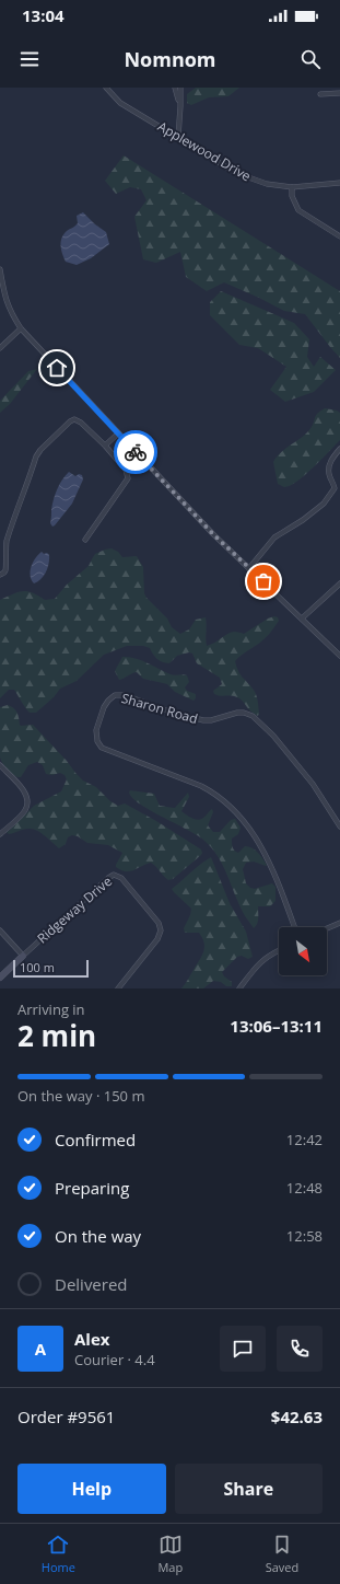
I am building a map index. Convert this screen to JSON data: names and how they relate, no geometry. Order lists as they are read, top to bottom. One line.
{"streets":{"street":["Applewood Drive","Sharon Road","Ridgeway Drive"]},"scale_bar":"100 m","north":"bottom right","page":{"status":"13:04","header":"Nomnom","scale":"100 m","heading":["2 min","Arriving in","13:06–13:11"],"panel":["Alex","Courier · 4.4","Order #9561","$42.63"],"bar":"On the way · 150 m","list":[["Confirmed","12:42"],["Preparing","12:48"],["On the way","12:58"],"Delivered"],"round":"A","buttons":["Help","Share"],"tabs":["Home","Map","Saved"]}}
